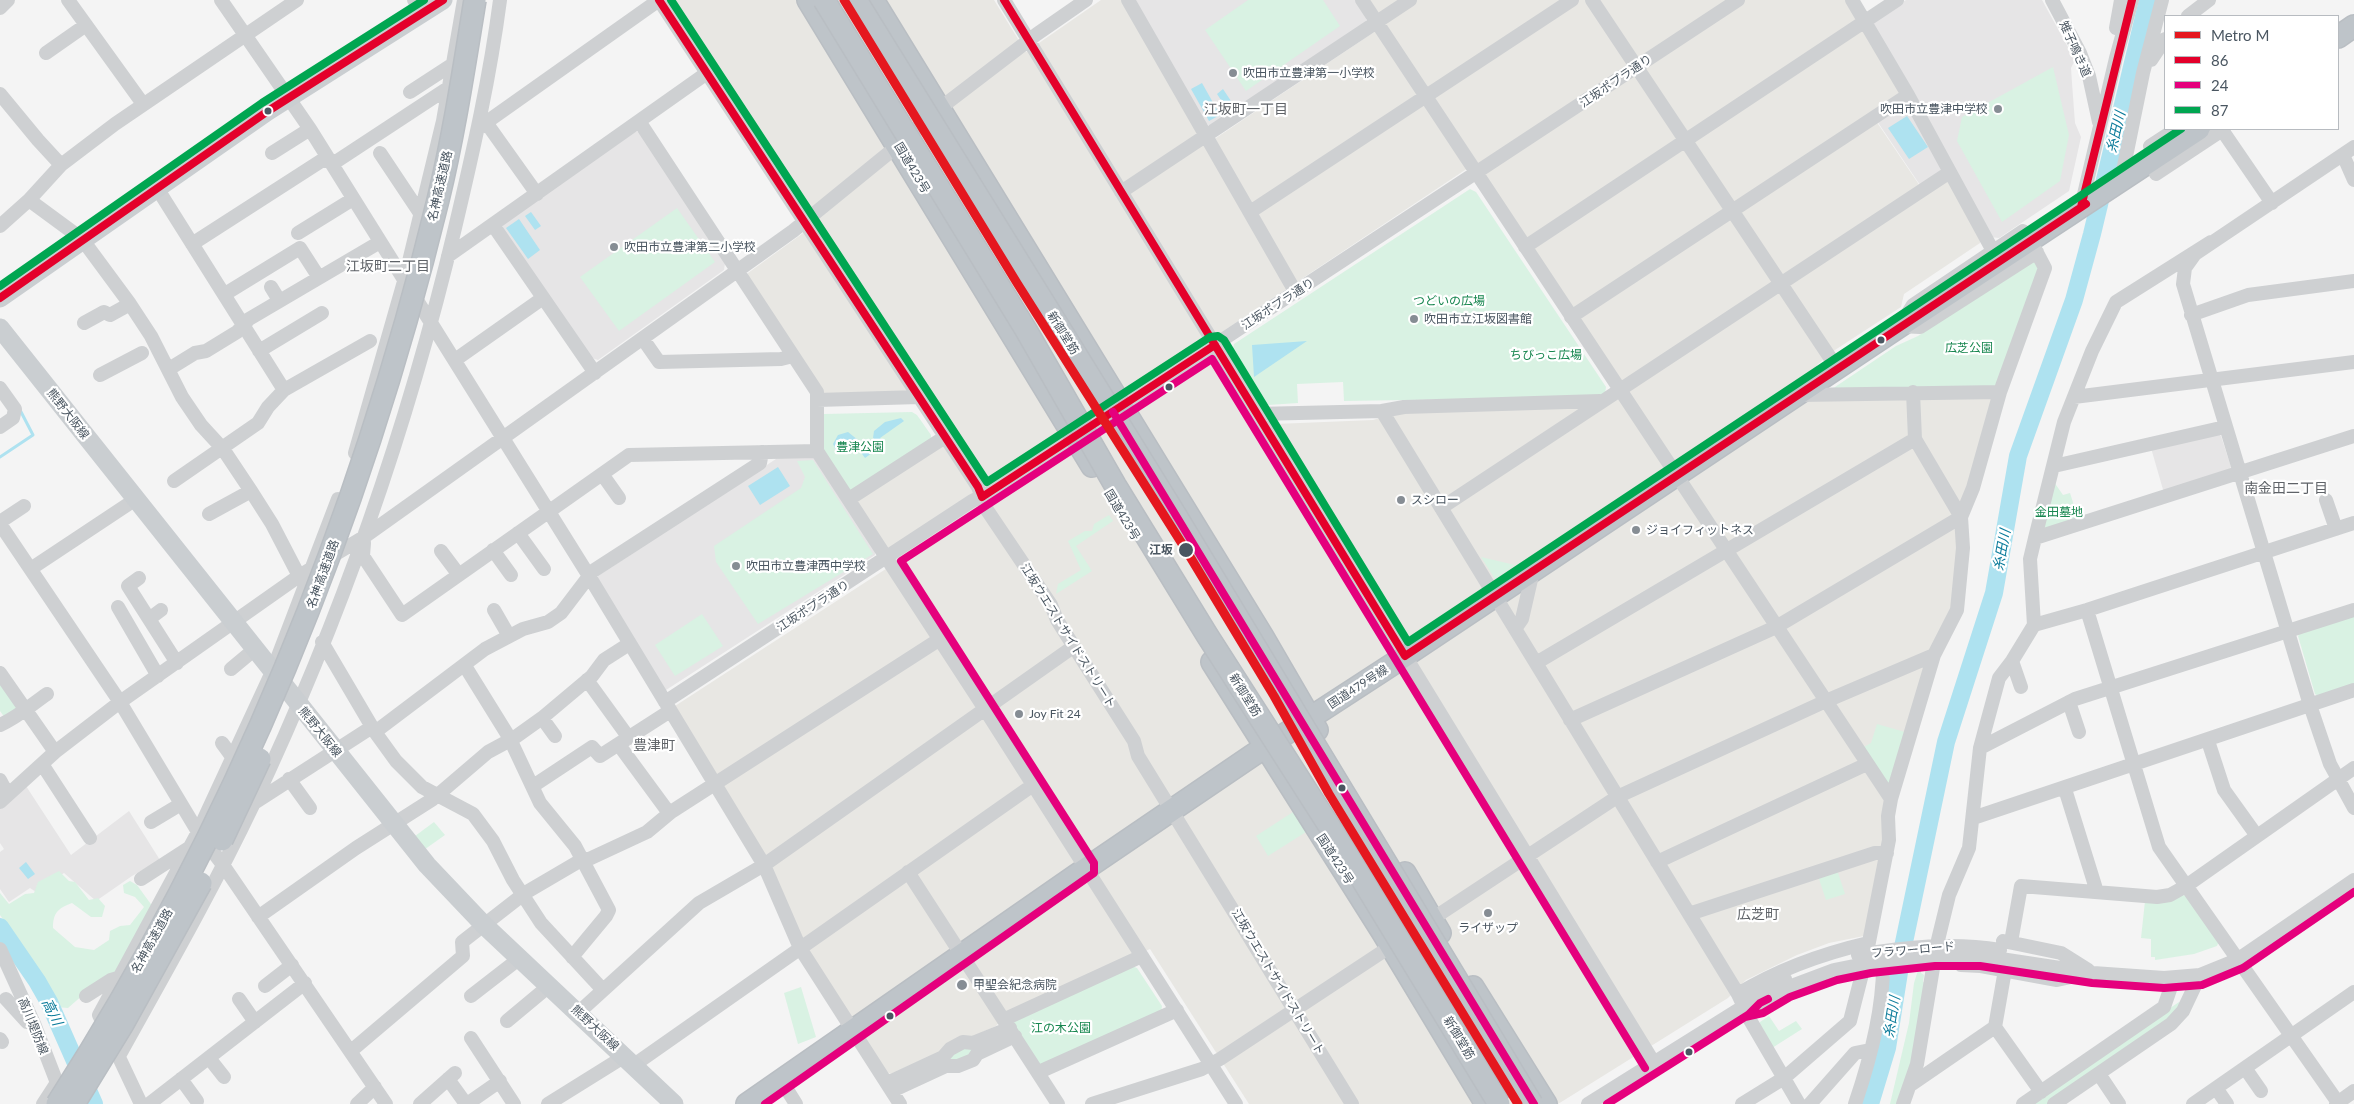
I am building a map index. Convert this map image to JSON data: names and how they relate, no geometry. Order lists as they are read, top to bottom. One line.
{"streets":{"highway":["国道423号","名神高速道路","新御堂筋","国道479号線"],"main road":["熊野大阪線"],"street":["雉子鳴き道","江坂ポプラ通り","江坂ウエストサイドストリート","フラワーロード","高川堤防線"]},"crossings":[["江坂ポプラ通り","国道423号"],["江坂ポプラ通り","江坂ウエストサイドストリート"],["国道423号","国道479号線"],["名神高速道路","高川堤防線"],["江坂ウエストサイドストリート","国道479号線"]],"districts":["江坂町一丁目","江坂町二丁目","南金田二丁目","豊津町","広芝町"],"water":["糸田川","高川"],"parks":["つどいの広場","広芝公園","ちびっこ広場","豊津公園","金田墓地","江の木公園"],"places":["吹田市立豊津第一小学校","吹田市立豊津中学校","吹田市立豊津第二小学校","吹田市立江坂図書館","スシロー","ジョイフィットネス","江坂","吹田市立豊津西中学校","Joy Fit 24","ライザップ","甲聖会紀念病院"],"lines":["metro line M","transit line 86","transit line 87","transit line 24"],"legend":["Metro M","86","24","87"]}
